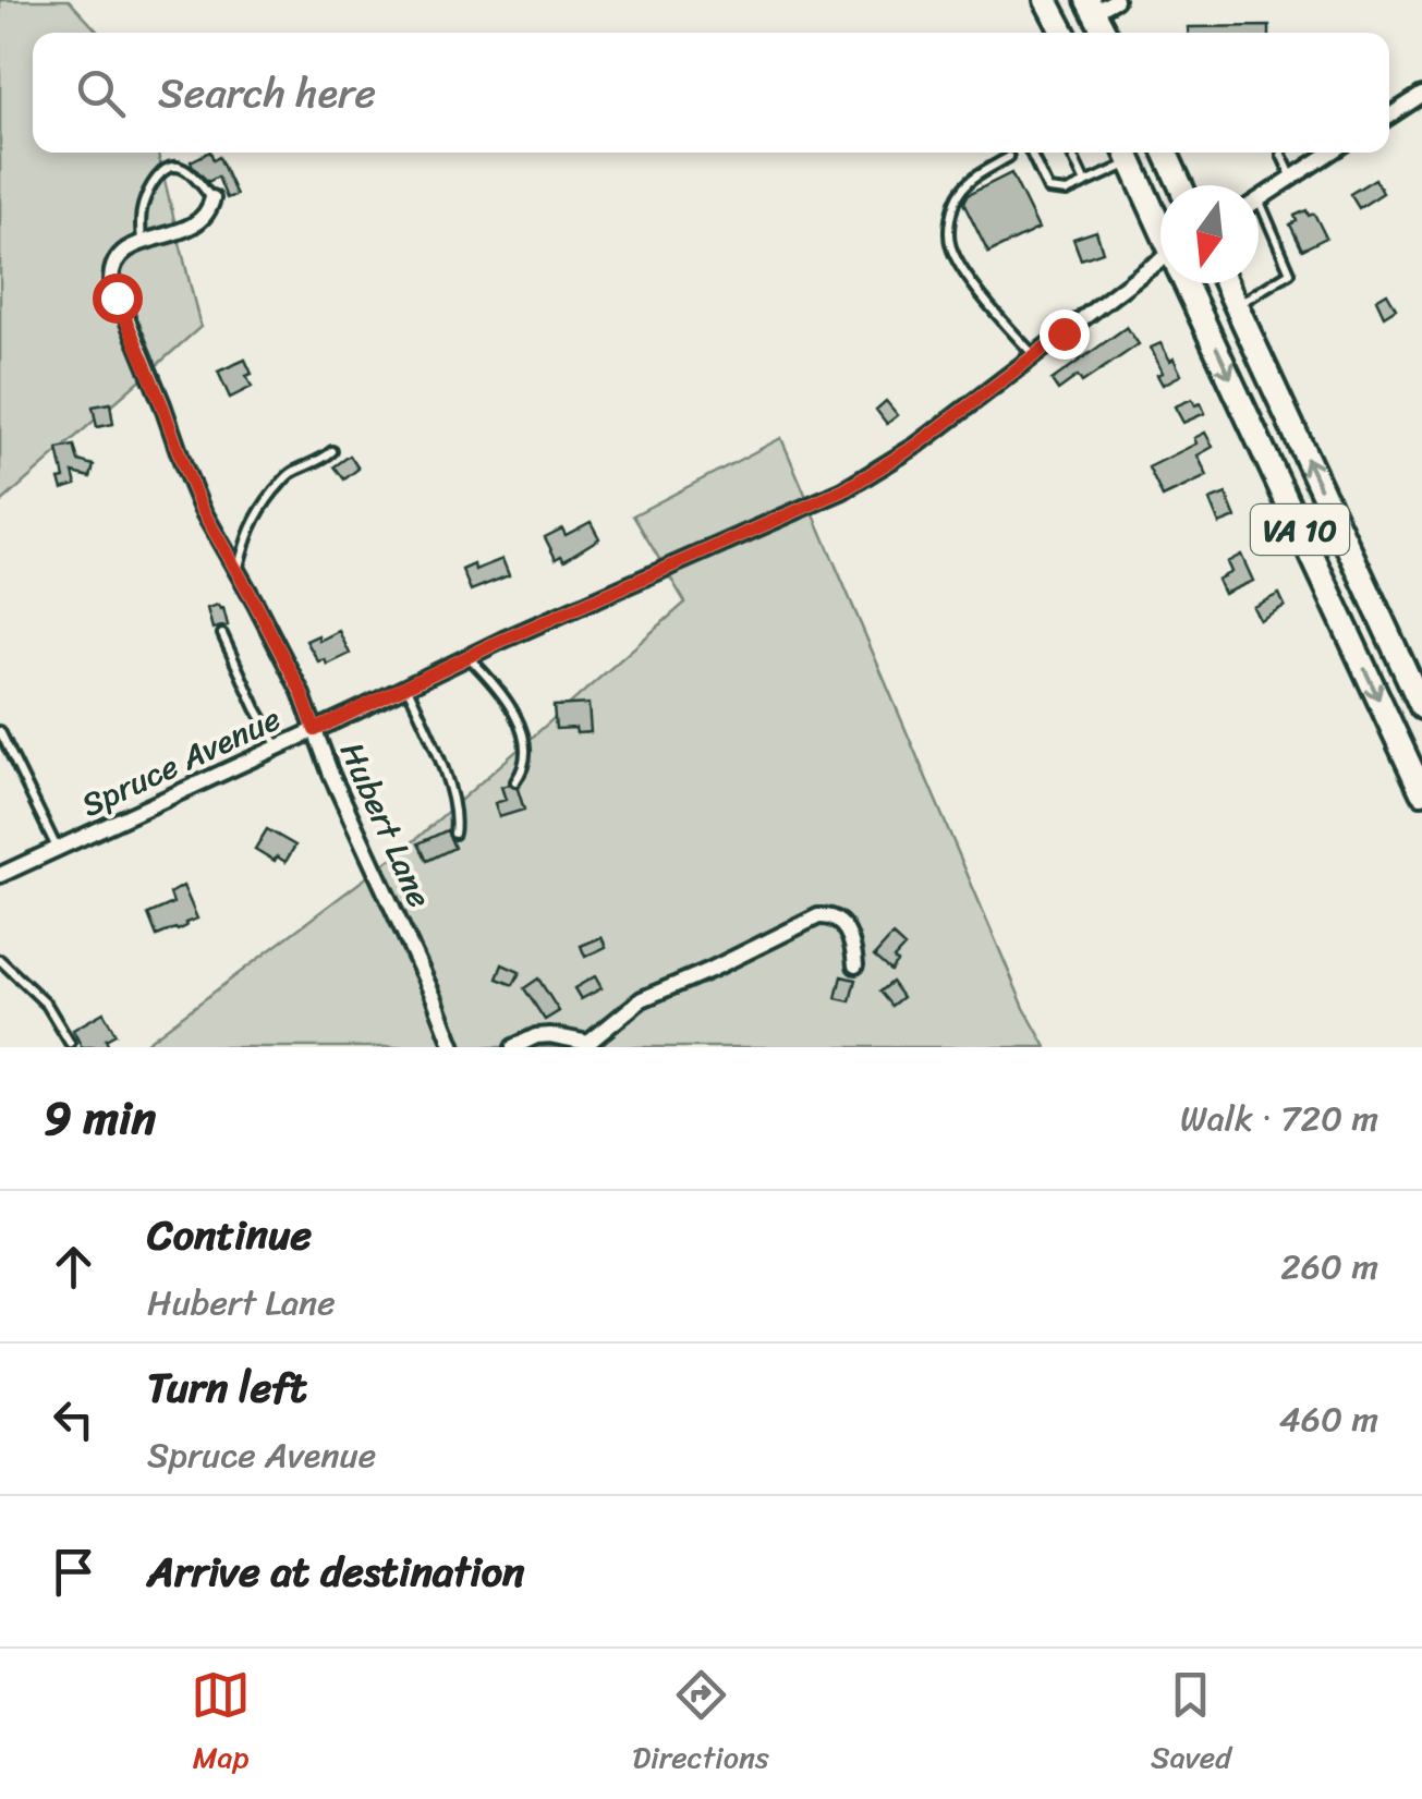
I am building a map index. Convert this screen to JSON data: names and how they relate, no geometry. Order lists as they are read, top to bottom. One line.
{"streets":{"highway":["VA 10"],"street":["Spruce Avenue","Hubert Lane"]},"crossings":[["Spruce Avenue","Hubert Lane"]],"north":"bottom","page":{"search":"Search here","heading":["9 min","Walk · 720 m"],"list":[["Continue","Hubert Lane","260 m"],["Turn left","Spruce Avenue","460 m"],"Arrive at destination"],"nav":["Map","Directions","Saved"]}}
